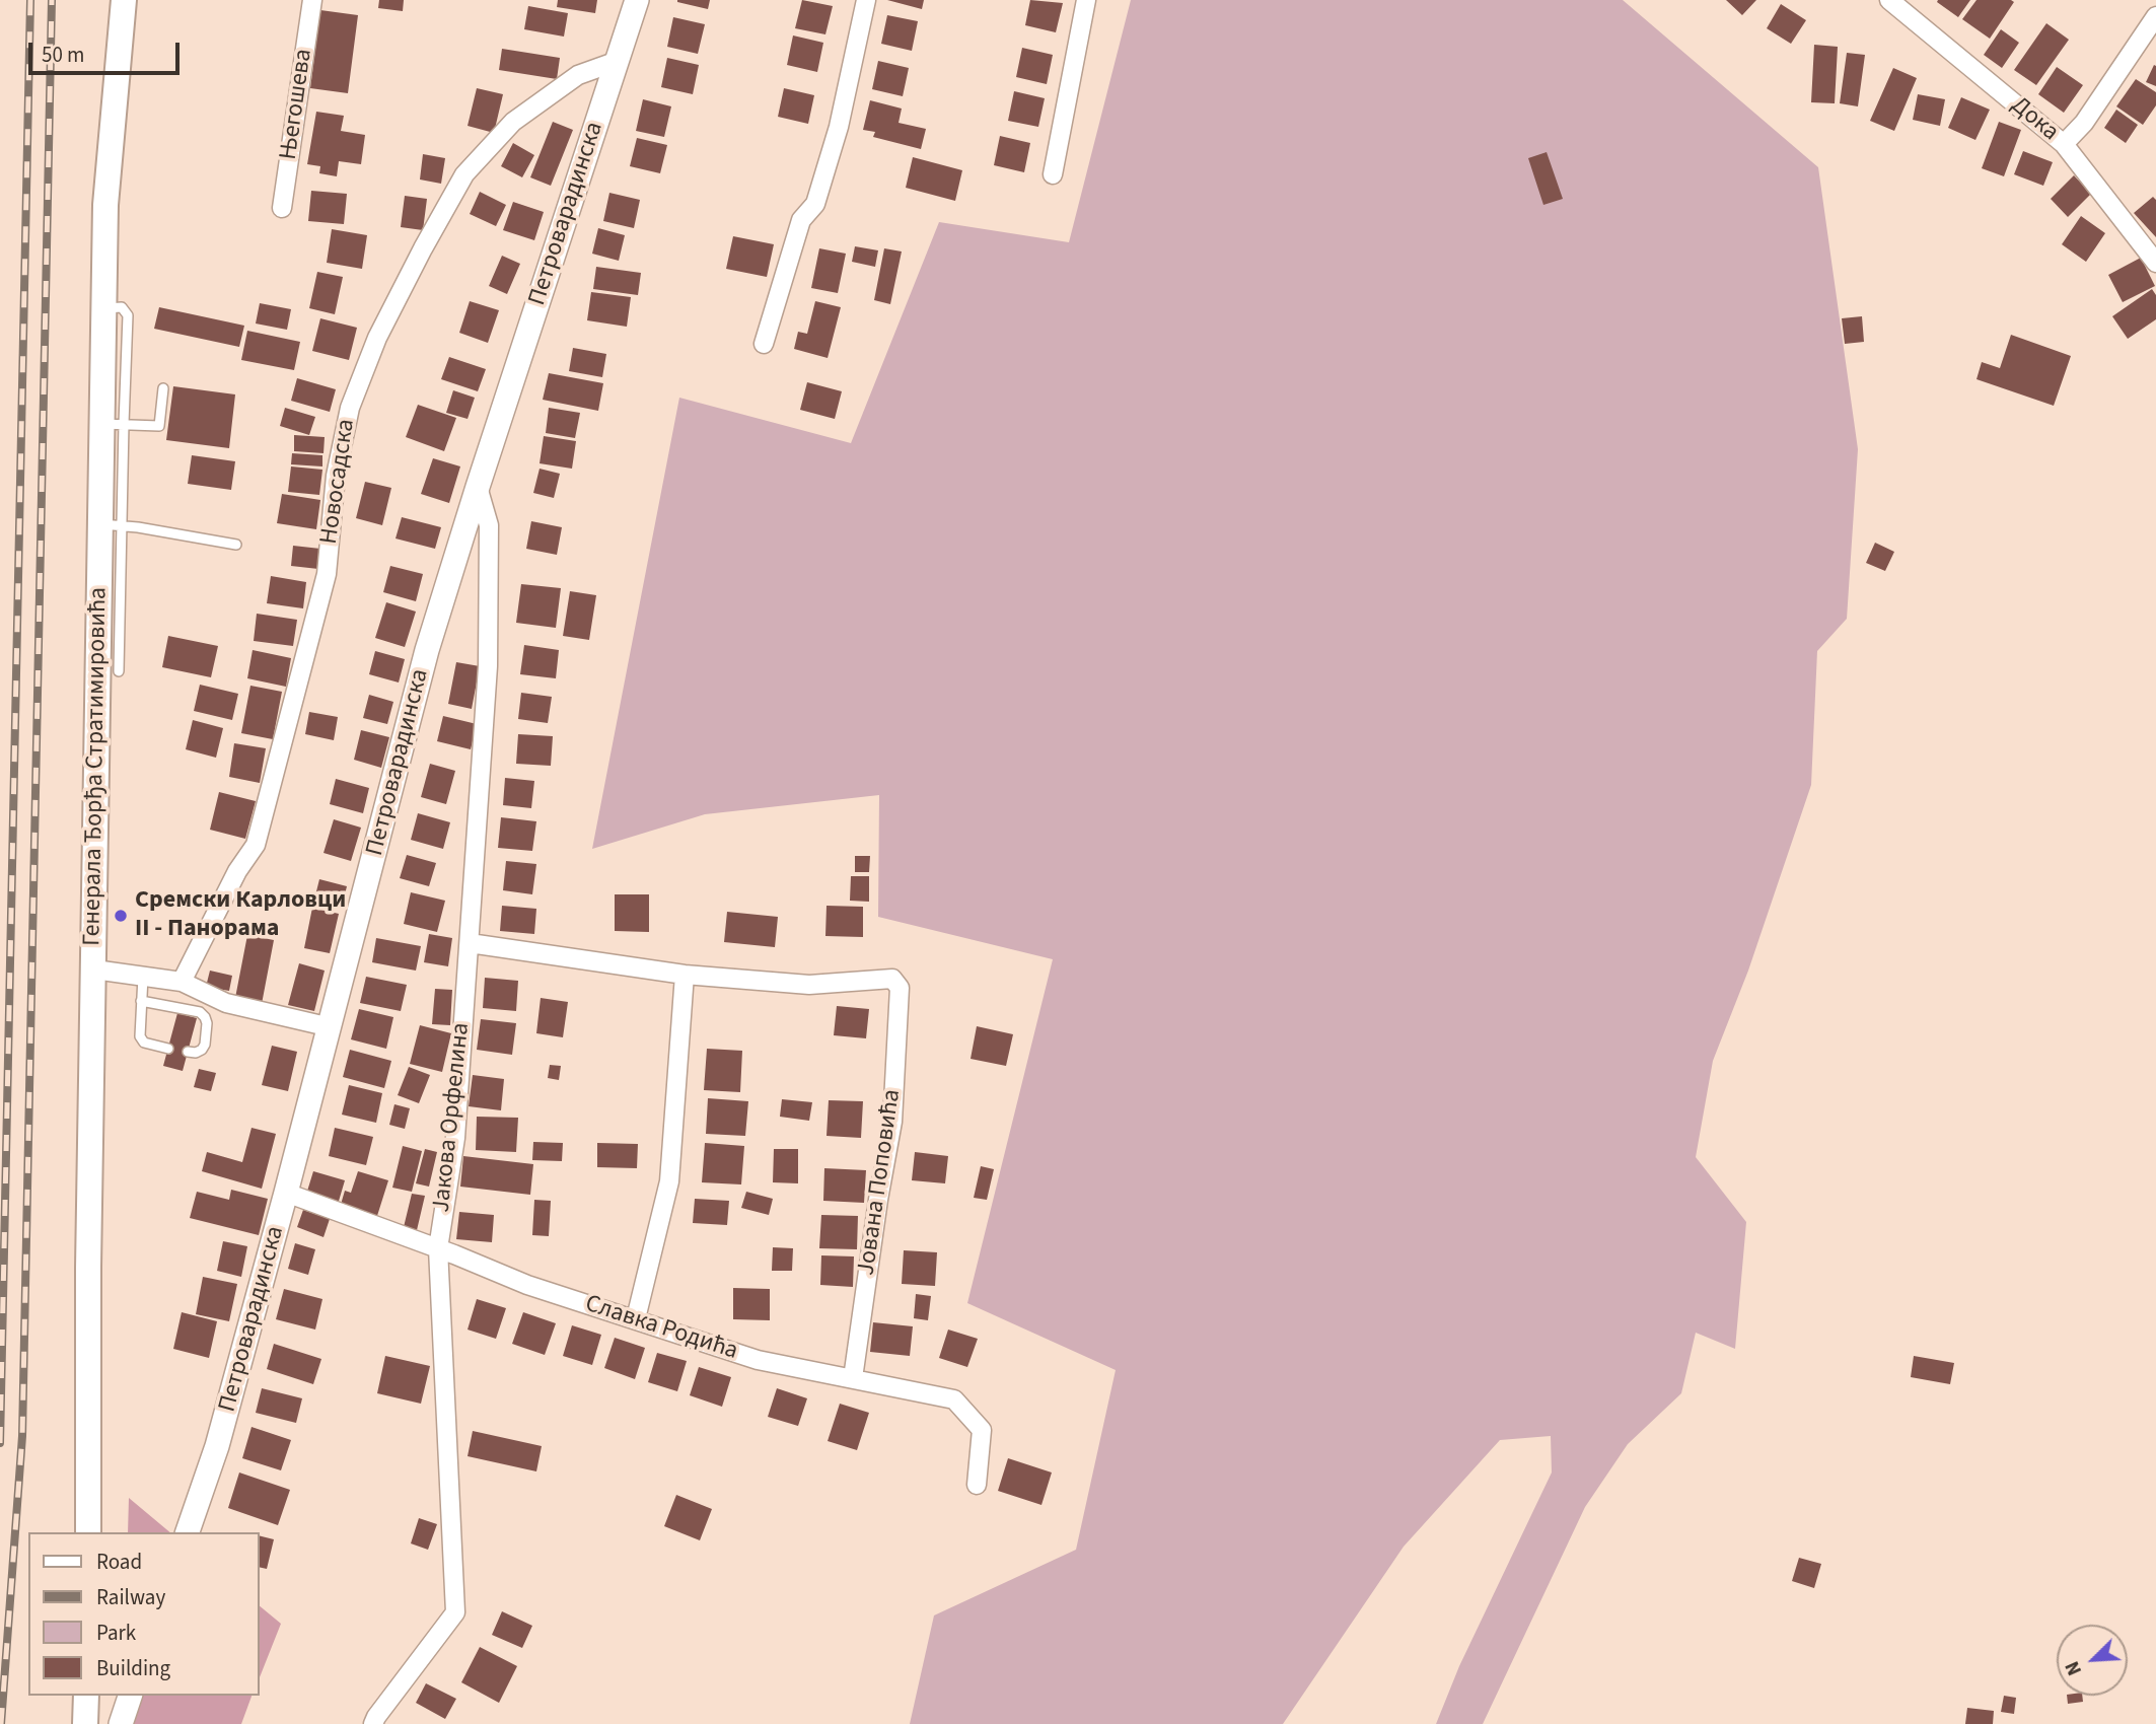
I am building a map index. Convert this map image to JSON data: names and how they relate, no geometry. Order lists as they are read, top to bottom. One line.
{"streets":{"main road":["Генерала Ђорђа Стратимировића"],"street":["Његошева","Дока","Петроварадинска","Новосадска","Јакова Орфелина","Јована Поповића","Славка Родића"]},"crossings":[["Петроварадинска","Новосадска"],["Петроварадинска","Јакова Орфелина"],["Петроварадинска","Славка Родића"],["Јакова Орфелина","Славка Родића"],["Јована Поповића","Славка Родића"]],"places":["Сремски Карловци II - Панорама"],"legend":["Road","Railway","Park","Building"],"scale_bar":"50 m","north":"bottom left"}
